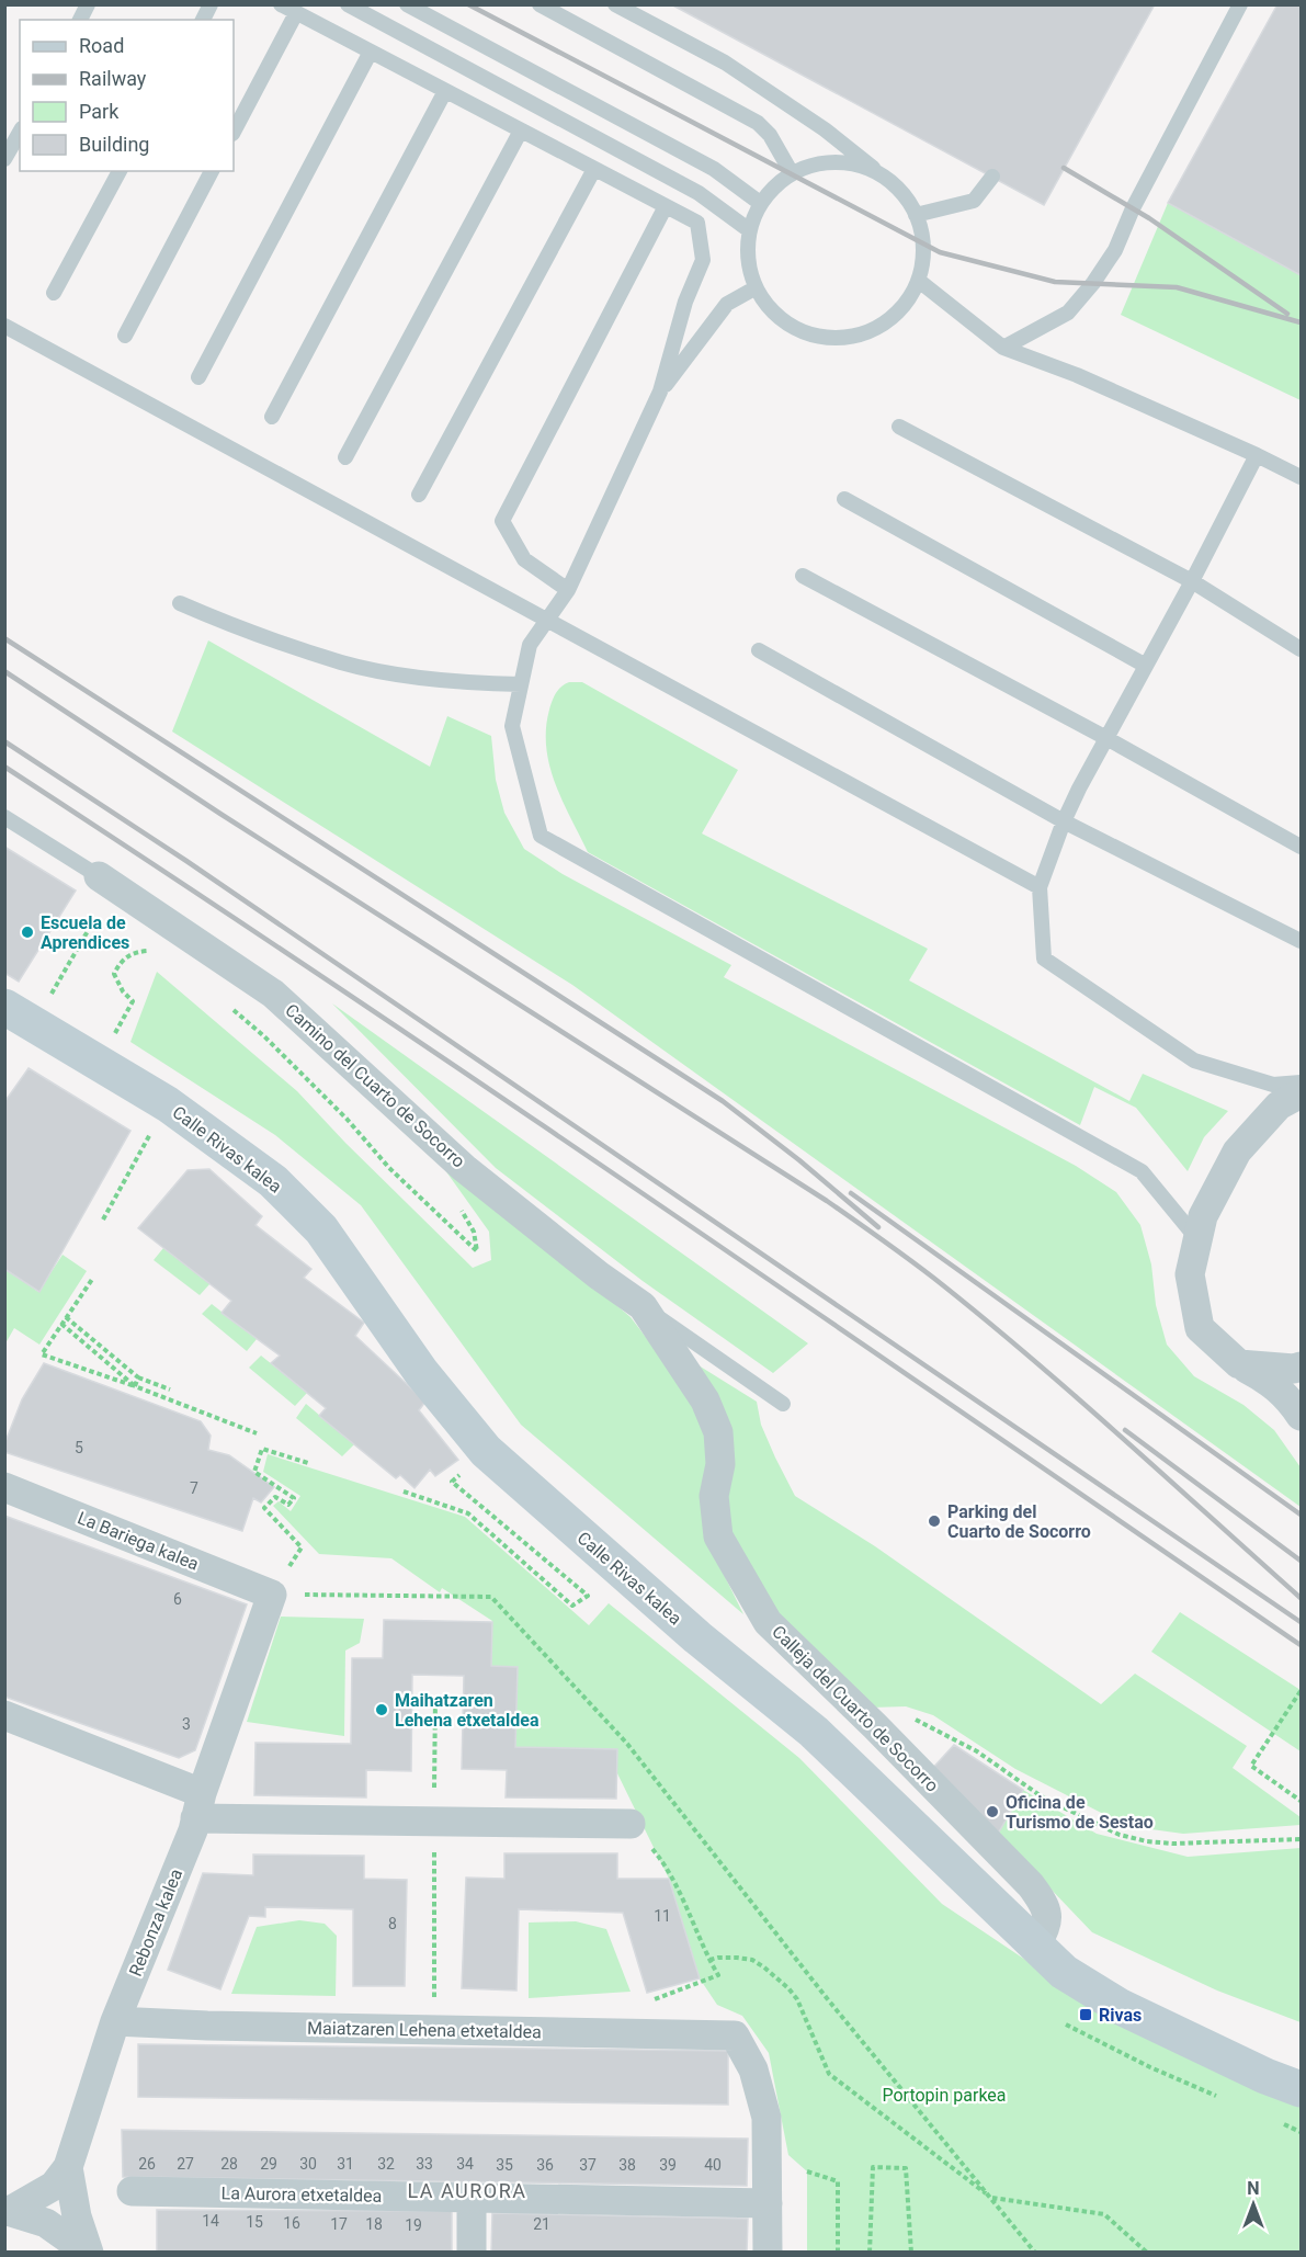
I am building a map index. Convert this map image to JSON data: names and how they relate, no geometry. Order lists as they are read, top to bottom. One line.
{"streets":{"street":["Camino del Cuarto de Socorro","Calle Rivas kalea","La Bariega kalea","Calleja del Cuarto de Socorro","Rebonza kalea","Maiatzaren Lehena etxetaldea","La Aurora etxetaldea"]},"crossings":[["Camino del Cuarto de Socorro","Calleja del Cuarto de Socorro"],["Calle Rivas kalea","Calleja del Cuarto de Socorro"],["La Bariega kalea","Rebonza kalea"],["Rebonza kalea","Maiatzaren Lehena etxetaldea"],["Maiatzaren Lehena etxetaldea","La Aurora etxetaldea"]],"districts":["LA AURORA"],"parks":["Portopin parkea"],"places":{"other":["Escuela de Aprendices","Parking del Cuarto de Socorro","Maihatzaren Lehena etxetaldea","Oficina de Turismo de Sestao"],"transit":["Rivas"]},"house_numbers":["5","7","6","3","11","8","26","27","28","29","30","31","32","33","34","35","36","37","38","39","40","14","15","16","17","18","21","19"],"legend":["Road","Railway","Park","Building"],"north":"top"}
